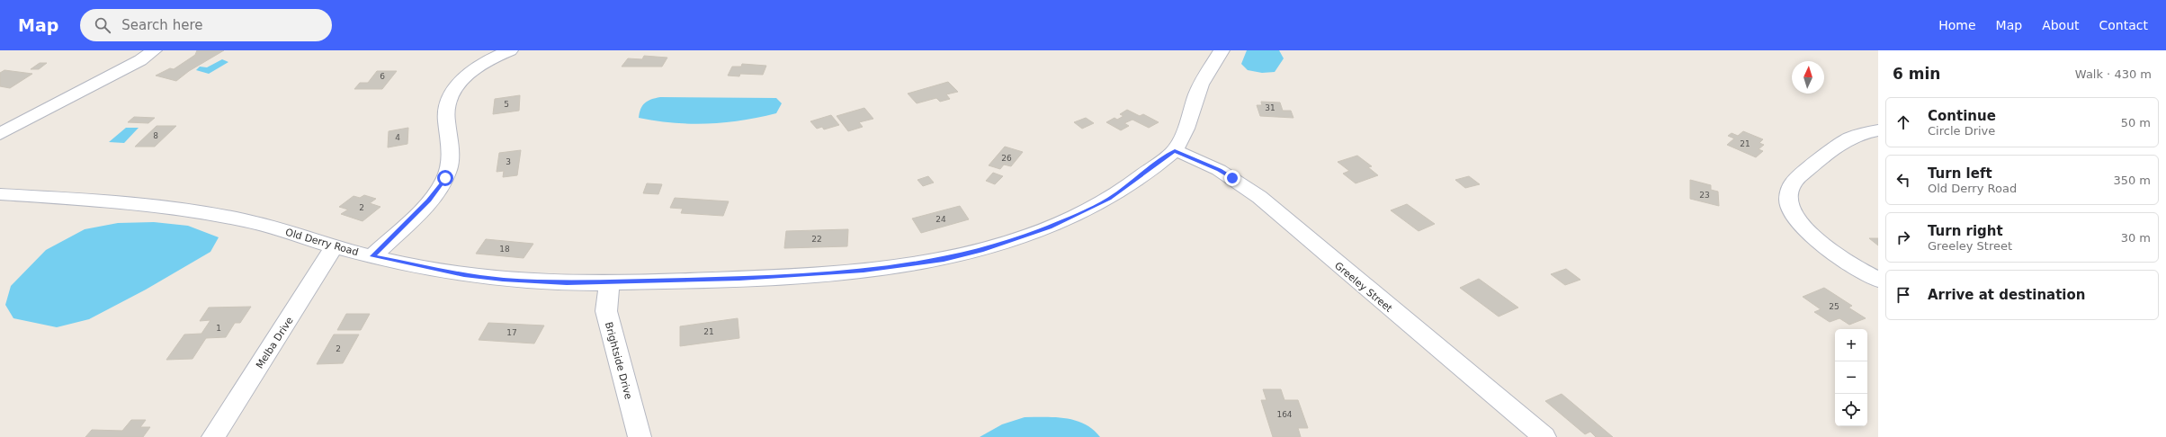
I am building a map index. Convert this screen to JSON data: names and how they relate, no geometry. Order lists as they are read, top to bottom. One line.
{"streets":{"street":["Old Derry Road","Greeley Street","Melba Drive","Brightside Drive"]},"crossings":[["Old Derry Road","Greeley Street"],["Old Derry Road","Melba Drive"],["Old Derry Road","Brightside Drive"]],"house_numbers":["6","5","31","8","4","21","26","3","23","2","24","22","18","25","1","21","17","2","164"],"north":"top","page":{"header":"Map","search":"Search here","nav":["Home","Map","About","Contact"],"heading":["6 min","Walk · 430 m"],"list":[["Continue","Circle Drive","50 m"],["Turn left","Old Derry Road","350 m"],["Turn right","Greeley Street","30 m"],"Arrive at destination"],"map_buttons":["+","−"]}}
